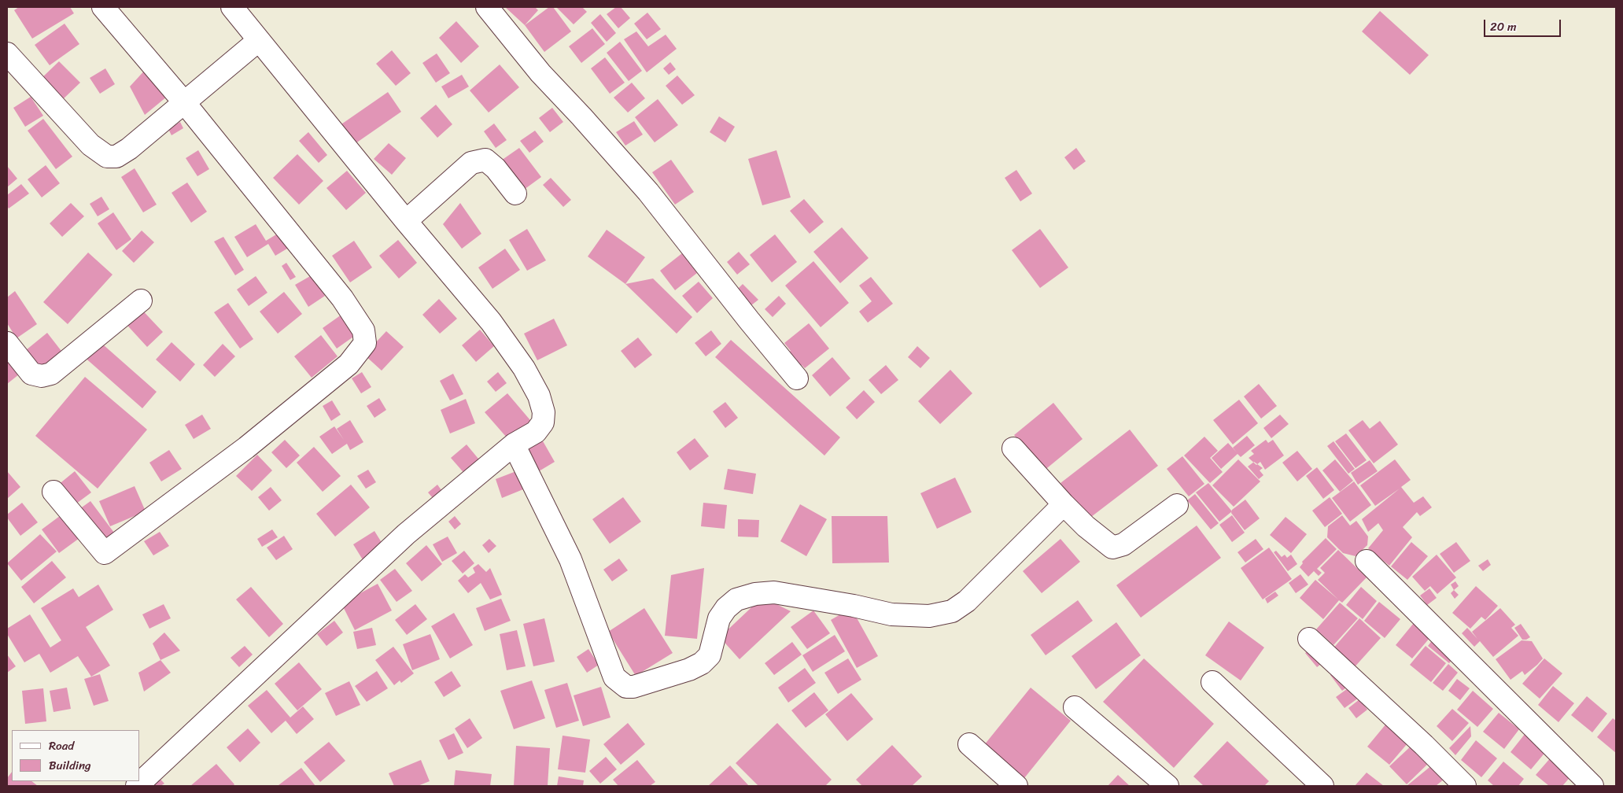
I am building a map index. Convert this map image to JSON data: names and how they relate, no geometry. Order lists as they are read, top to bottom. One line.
{"legend":["Road","Building"],"scale_bar":"20 m"}
